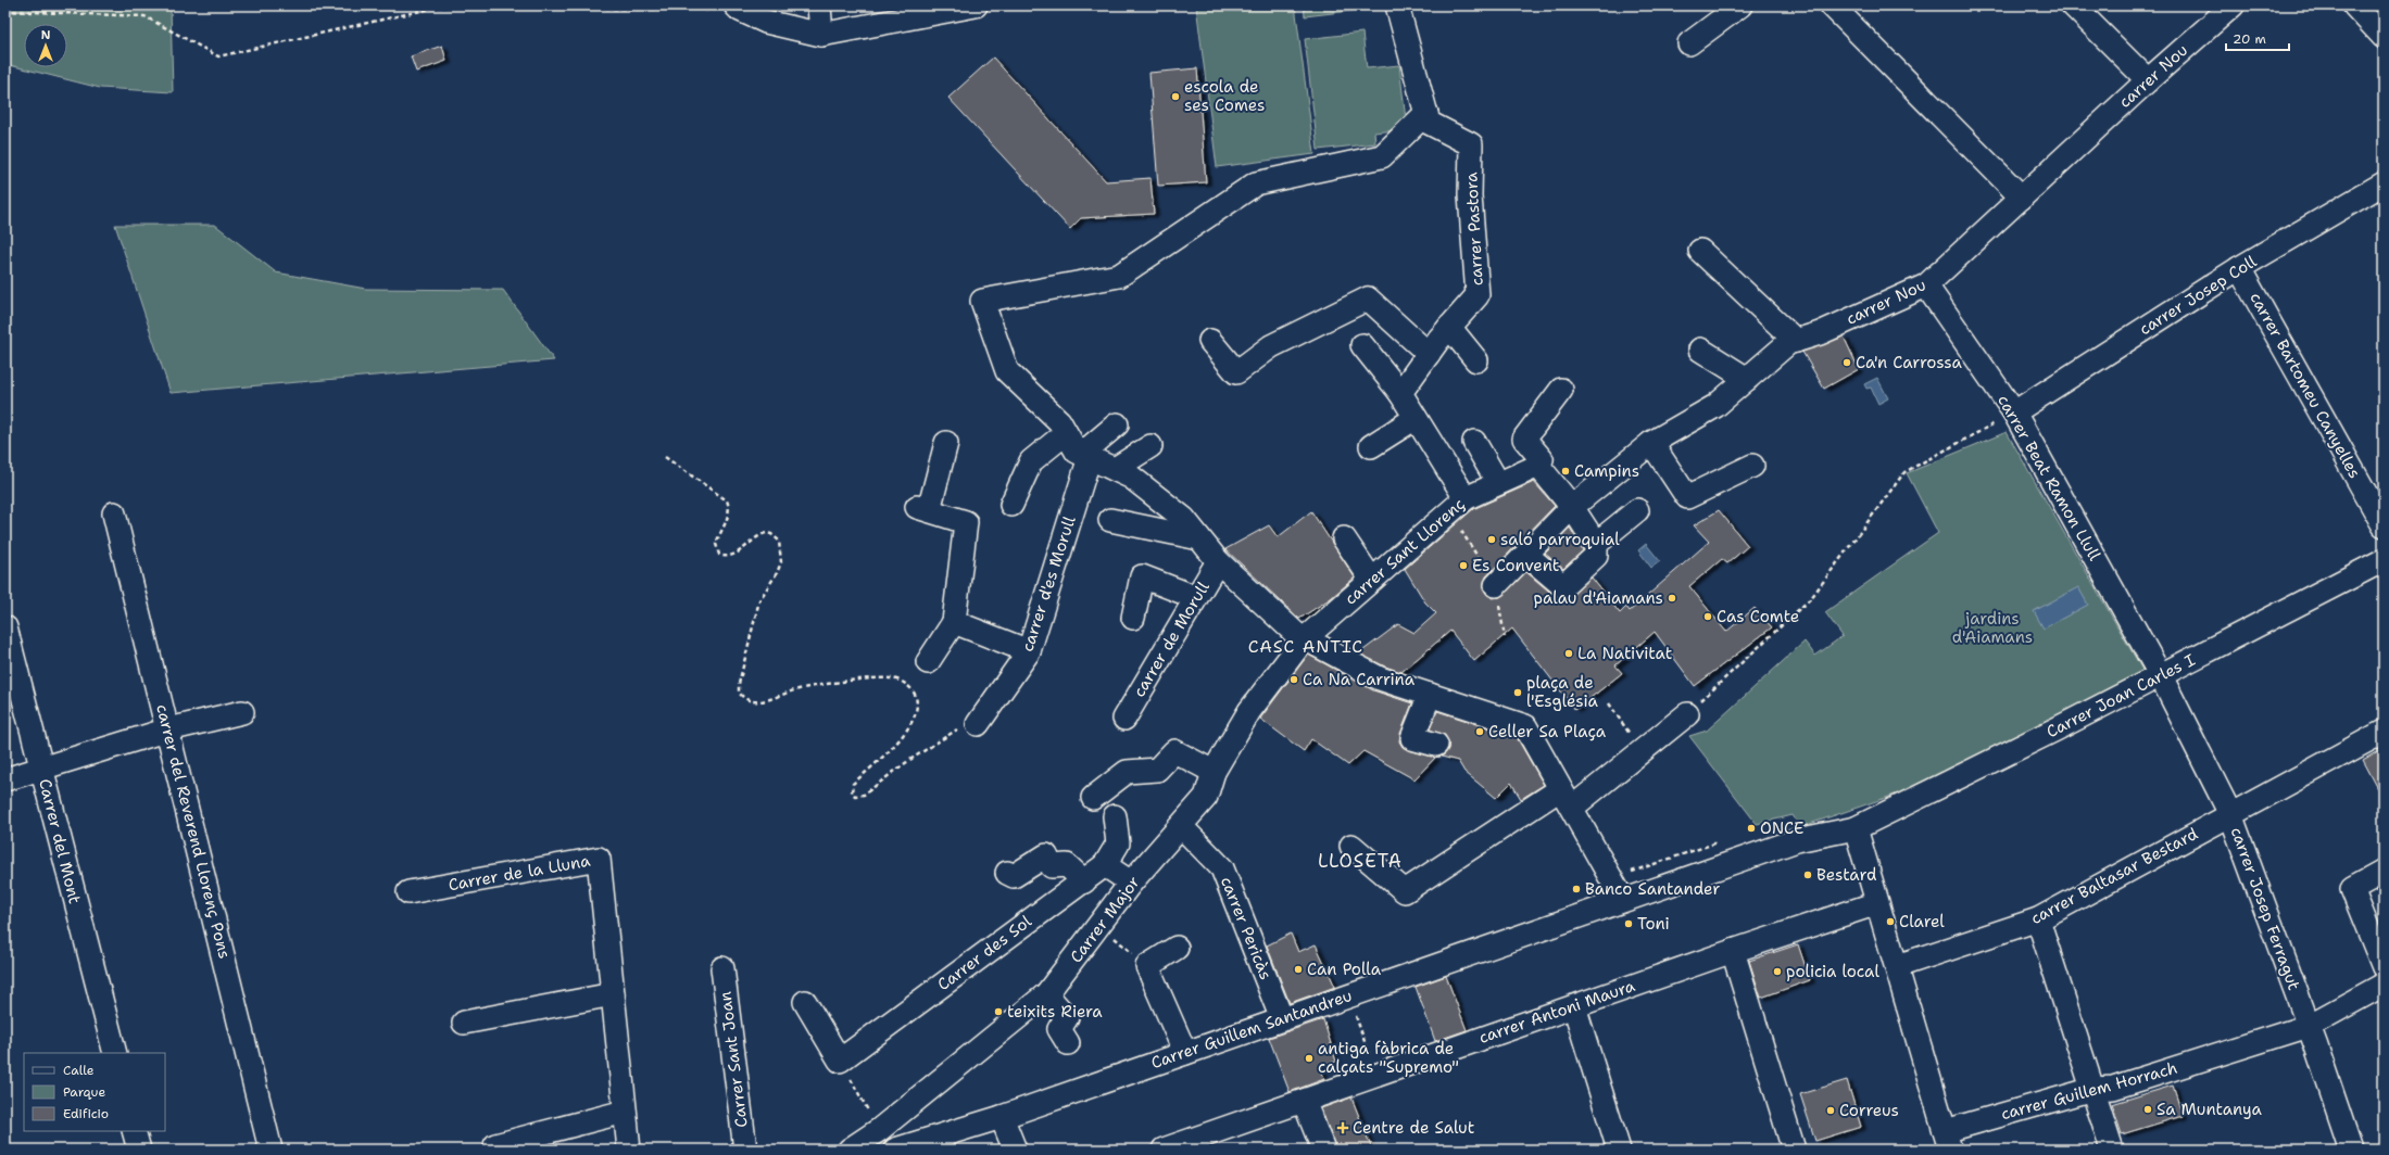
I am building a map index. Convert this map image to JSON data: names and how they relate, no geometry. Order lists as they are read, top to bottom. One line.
{"streets":{"street":["carrer Nou","carrer Pastora","carrer Josep Coll","carrer Bartomeu Canyelles","carrer Beat Ramon Llull","carrer Sant Llorenç","carrer d'es Morull","carrer de Morull","Carrer Joan Carles I","carrer del Reverend Llorenç Pons","Carrer del Mont","Carrer de la Lluna","carrer Baltasar Bestard","carrer Josep Ferragut","Carrer Major","carrer Pericàs","Carrer des Sol","carrer Antoni Maura","Carrer Guillem Santandreu","Carrer Sant Joan","carrer Guillem Horrach"]},"crossings":[["carrer Nou","carrer Beat Ramon Llull"],["carrer Josep Coll","carrer Bartomeu Canyelles"],["carrer Josep Coll","carrer Beat Ramon Llull"],["carrer Beat Ramon Llull","Carrer Joan Carles I"],["carrer Beat Ramon Llull","carrer Josep Ferragut"],["carrer Sant Llorenç","Carrer Major"],["Carrer Joan Carles I","carrer Josep Ferragut"],["Carrer Joan Carles I","Carrer Guillem Santandreu"],["carrer Baltasar Bestard","carrer Josep Ferragut"],["carrer Josep Ferragut","carrer Guillem Horrach"],["Carrer Major","carrer Pericàs"],["carrer Pericàs","Carrer Guillem Santandreu"]],"districts":["CASC ANTIC","LLOSETA"],"parks":["jardins d'Aiamans"],"places":{"other":["escola de ses Comes","Ca'n Carrossa","Campins","saló parroquial","Es Convent","palau d'Aiamans","Cas Comte","La Nativitat","Ca Na Carrina","plaça de l'Església","Celler Sa Plaça","ONCE","Bestard","Banco Santander","Clarel","Toni","Can Polla","policia local","teixits Riera","antiga fàbrica de calçats \"Supremo\"","Sa Muntanya","Correus"],"health":["Centre de Salut"]},"legend":["Calle","Parque","Edificio"],"scale_bar":"20 m","north":"top"}
